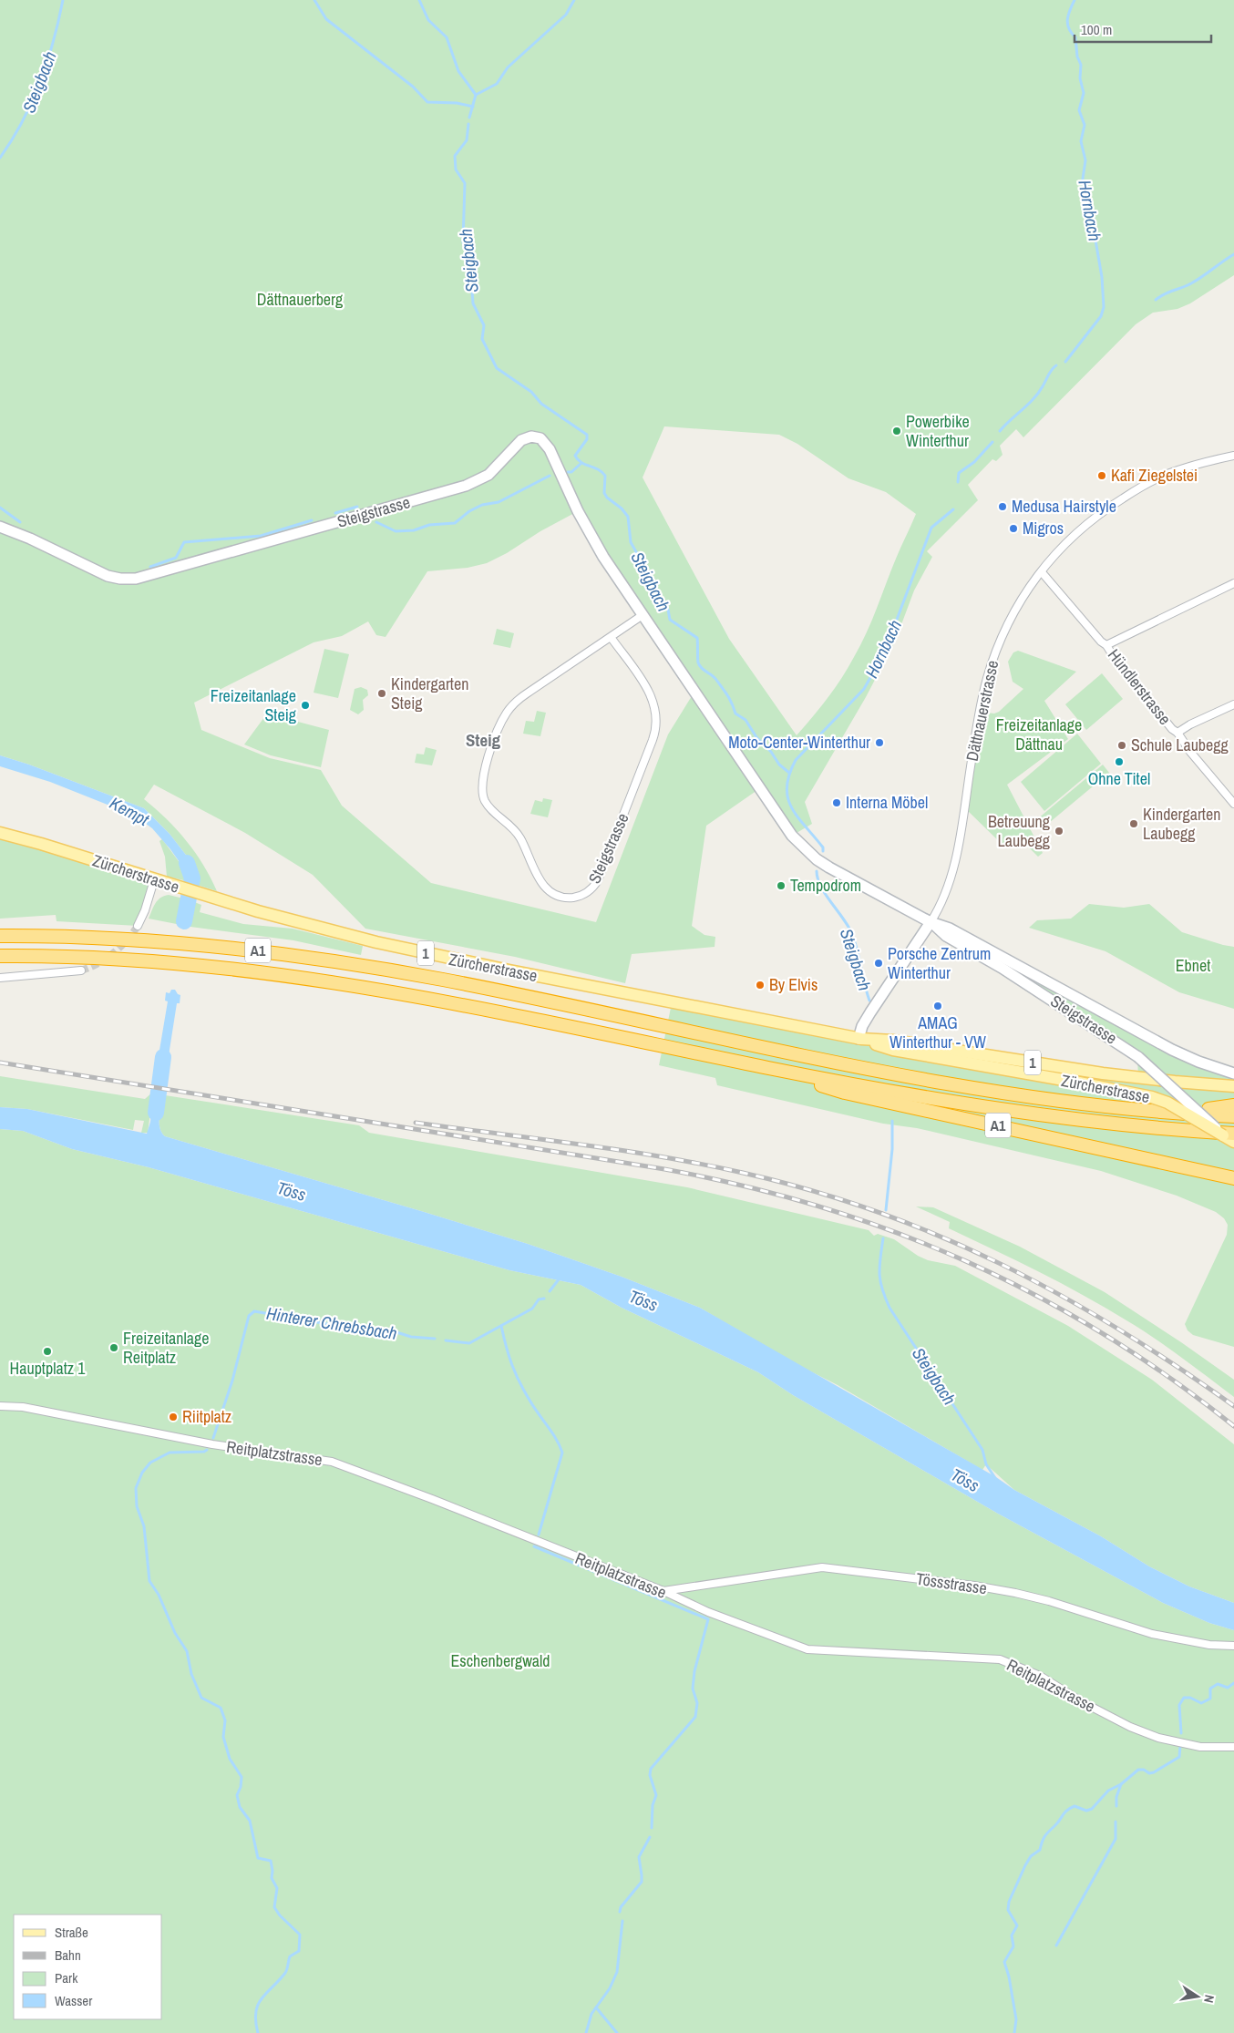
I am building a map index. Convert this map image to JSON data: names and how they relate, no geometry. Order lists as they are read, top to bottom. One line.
{"streets":{"highway":["A1"],"main road":["Steigstrasse","Dättnauerstrasse","Zürcherstrasse","1"],"street":["Hündlerstrasse","Reitplatzstrasse","Tössstrasse"]},"crossings":[["Steigstrasse","Dättnauerstrasse"],["Steigstrasse","Zürcherstrasse"],["Steigstrasse","A1"],["Hündlerstrasse","Dättnauerstrasse"],["Dättnauerstrasse","Zürcherstrasse"],["Zürcherstrasse","A1"],["Reitplatzstrasse","Tössstrasse"]],"districts":["Steig"],"water":["Steigbach","Hornbach","Kempt","Töss","Hinterer Chrebsbach"],"parks":["Dättnauerberg","Freizeitanlage Dättnau","Ebnet","Eschenbergwald"],"places":["Powerbike Winterthur","Kafi Ziegelstei","Medusa Hairstyle","Migros","Kindergarten Steig","Freizeitanlage Steig","Moto-Center-Winterthur","Schule Laubegg","Ohne Titel","Interna Möbel","Kindergarten Laubegg","Betreuung Laubegg","Tempodrom","Porsche Zentrum Winterthur","By Elvis","AMAG Winterthur - VW","Freizeitanlage Reitplatz","Hauptplatz 1","Riitplatz"],"legend":["Straße","Bahn","Park","Wasser"],"scale_bar":"100 m","north":"right"}
